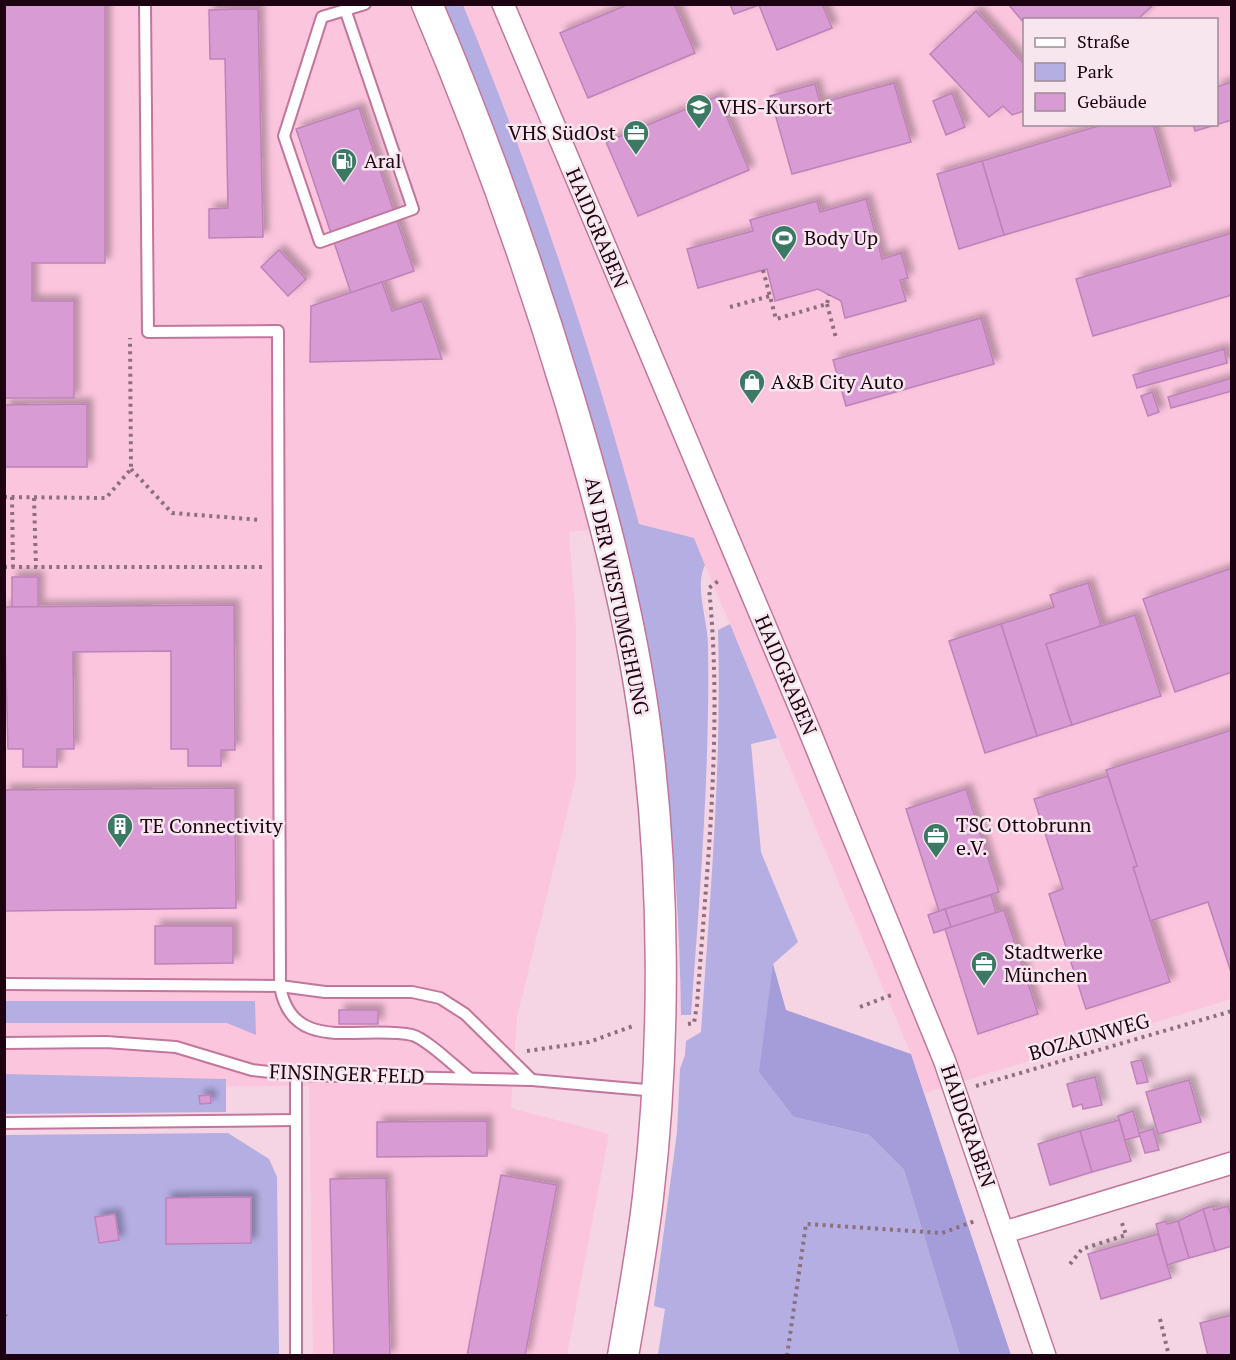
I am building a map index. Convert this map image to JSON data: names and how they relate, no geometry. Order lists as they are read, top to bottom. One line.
{"streets":{"main road":["AN DER WESTUMGEHUNG"],"street":["HAIDGRABEN"],"lane":["FINSINGER FELD"],"path":["BOZAUNWEG"]},"crossings":[["HAIDGRABEN","BOZAUNWEG"],["AN DER WESTUMGEHUNG","FINSINGER FELD"]],"places":{"school or university":["VHS-Kursort"],"office":["VHS SüdOst","TSC Ottobrunn e.V.","Stadtwerke München"],"fuel station":["Aral"],"sports":["Body Up"],"shop":["A&B City Auto"],"building":["TE Connectivity"]},"legend":["Straße","Park","Gebäude"]}
